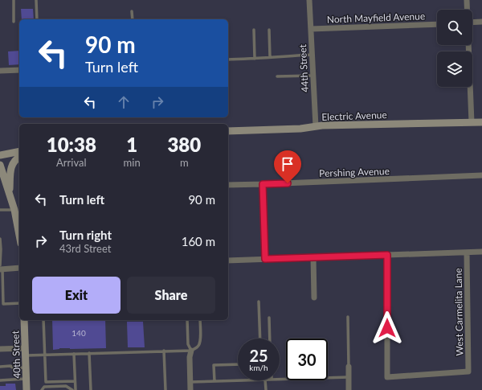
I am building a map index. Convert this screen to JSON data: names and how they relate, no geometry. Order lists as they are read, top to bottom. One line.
{"streets":{"main road":["Electric Avenue","40th Street"],"street":["North Mayfield Avenue","44th Street","Pershing Avenue","West Carmelita Lane"]},"crossings":[["North Mayfield Avenue","44th Street"],["44th Street","Electric Avenue"]],"house_numbers":["140"],"page":{"turn":["90 m","Turn left"],"eta":["10:38","Arrival","1","min","380","m"],"list":[{"name":"Turn left","value":"90 m"},{"name":"Turn right","note":"43rd Street","value":"160 m"}],"buttons":["Exit","Share"],"speed":"25 km/h","limit":"30"}}
